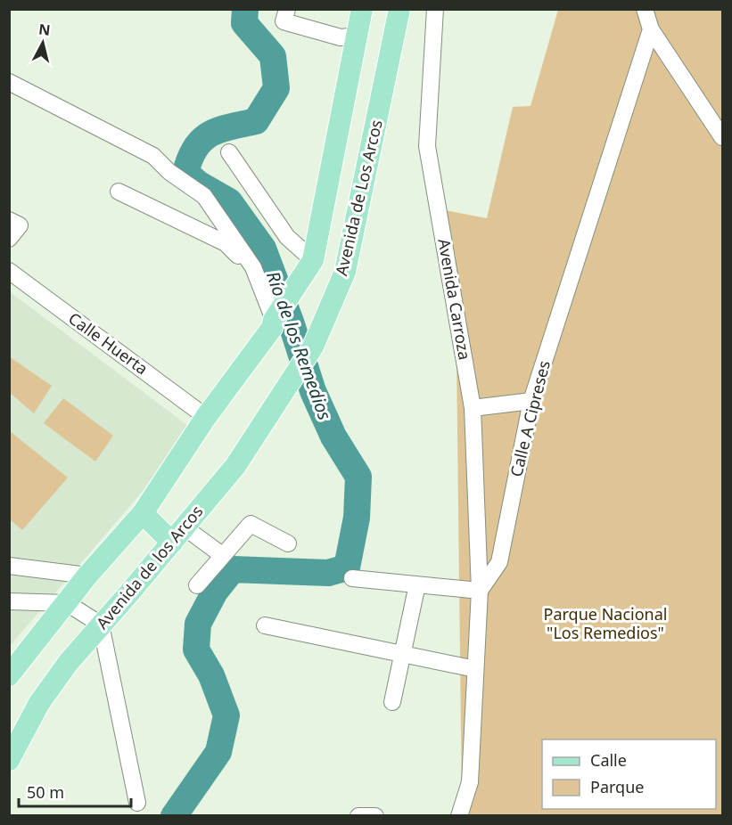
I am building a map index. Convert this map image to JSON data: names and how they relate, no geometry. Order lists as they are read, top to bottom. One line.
{"streets":{"main road":["Avenida de Los Arcos","Avenida de los Arcos"],"street":["Avenida Carroza","Calle Huerta","Calle A Cipreses"]},"crossings":[["Avenida de Los Arcos","Avenida de los Arcos"],["Avenida Carroza","Calle A Cipreses"]],"water":["Río de los Remedios"],"parks":["Parque Nacional \"Los Remedios\""],"legend":["Calle","Parque"],"scale_bar":"50 m","north":"top"}
